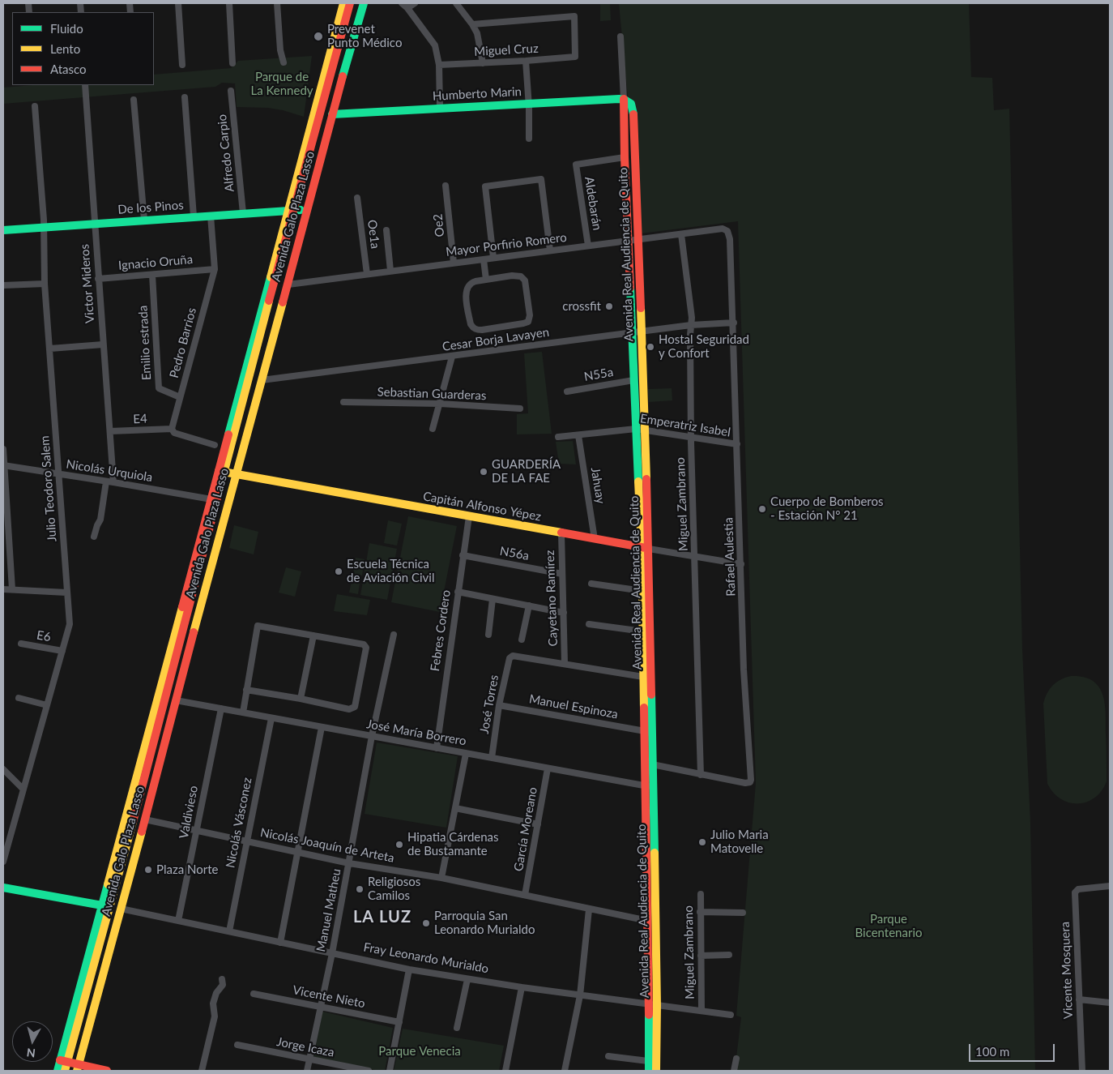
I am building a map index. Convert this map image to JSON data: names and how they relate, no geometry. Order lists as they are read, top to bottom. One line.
{"streets":{"main road":["Humberto Marin","De los Pinos","Avenida Galo Plaza Lasso","Avenida Real Audiencia de Quito","Capitán Alfonso Yépez"],"street":["Miguel Cruz","Alfredo Carpio","Aldebarán","Oe2","Oe1a","Mayor Porfirio Romero","Ignacio Oruña","Victor Mideros","Cesar Borja Lavayen","Emilio estrada","Pedro Barrios","N55a","Sebastian Guarderas","E4","Emperatriz Isabel","Nicolás Urquiola","Jahuay","Julio Teodoro Salem","Miguel Zambrano","N56a","Rafael Aulestia","Cayetano Ramírez","Febres Cordero","E6","José Torres","Manuel Espinoza","José María Borrero","Valdivieso","Nicolás Vásconez","García Moreano","Nicolás Joaquín de Arteta","Manuel Matheu","Fray Leonardo Murialdo","Vicente Mosquera","Vicente Nieto","Jorge Icaza"]},"crossings":[["Humberto Marin","Avenida Galo Plaza Lasso"],["Humberto Marin","Avenida Real Audiencia de Quito"],["Alfredo Carpio","De los Pinos"],["Aldebarán","Mayor Porfirio Romero"],["Aldebarán","Avenida Real Audiencia de Quito"],["De los Pinos","Avenida Galo Plaza Lasso"],["De los Pinos","Victor Mideros"],["De los Pinos","Pedro Barrios"],["De los Pinos","Julio Teodoro Salem"],["Avenida Galo Plaza Lasso","Mayor Porfirio Romero"],["Avenida Galo Plaza Lasso","Cesar Borja Lavayen"],["Avenida Galo Plaza Lasso","Nicolás Urquiola"],["Avenida Galo Plaza Lasso","Capitán Alfonso Yépez"],["Avenida Galo Plaza Lasso","José María Borrero"],["Avenida Galo Plaza Lasso","Nicolás Joaquín de Arteta"],["Avenida Galo Plaza Lasso","Fray Leonardo Murialdo"],["Oe2","Mayor Porfirio Romero"],["Oe1a","Mayor Porfirio Romero"],["Mayor Porfirio Romero","Avenida Real Audiencia de Quito"],["Mayor Porfirio Romero","Miguel Zambrano"],["Mayor Porfirio Romero","Rafael Aulestia"],["Avenida Real Audiencia de Quito","Cesar Borja Lavayen"],["Avenida Real Audiencia de Quito","N55a"],["Avenida Real Audiencia de Quito","Emperatriz Isabel"],["Avenida Real Audiencia de Quito","Capitán Alfonso Yépez"],["Avenida Real Audiencia de Quito","Rafael Aulestia"],["Avenida Real Audiencia de Quito","Manuel Espinoza"],["Avenida Real Audiencia de Quito","José María Borrero"],["Avenida Real Audiencia de Quito","Nicolás Joaquín de Arteta"],["Avenida Real Audiencia de Quito","Fray Leonardo Murialdo"],["Ignacio Oruña","Victor Mideros"],["Ignacio Oruña","Emilio estrada"],["Ignacio Oruña","Pedro Barrios"],["Victor Mideros","E4"],["Victor Mideros","Nicolás Urquiola"],["Cesar Borja Lavayen","Miguel Zambrano"],["Cesar Borja Lavayen","Rafael Aulestia"],["Emilio estrada","Pedro Barrios"],["Pedro Barrios","E4"],["Emperatriz Isabel","Jahuay"],["Emperatriz Isabel","Miguel Zambrano"],["Emperatriz Isabel","Rafael Aulestia"],["Nicolás Urquiola","Julio Teodoro Salem"],["Jahuay","Capitán Alfonso Yépez"],["Julio Teodoro Salem","E6"],["Miguel Zambrano","Capitán Alfonso Yépez"],["Miguel Zambrano","Rafael Aulestia"],["Miguel Zambrano","Fray Leonardo Murialdo"],["Capitán Alfonso Yépez","Rafael Aulestia"],["Capitán Alfonso Yépez","Cayetano Ramírez"],["Capitán Alfonso Yépez","Febres Cordero"],["N56a","Cayetano Ramírez"],["N56a","Febres Cordero"],["Cayetano Ramírez","José Torres"],["Febres Cordero","José María Borrero"],["José Torres","Manuel Espinoza"],["José Torres","José María Borrero"],["José María Borrero","Valdivieso"],["José María Borrero","Nicolás Vásconez"],["José María Borrero","García Moreano"],["José María Borrero","Manuel Matheu"],["Valdivieso","Nicolás Joaquín de Arteta"],["Valdivieso","Fray Leonardo Murialdo"],["Nicolás Vásconez","Nicolás Joaquín de Arteta"],["Nicolás Vásconez","Fray Leonardo Murialdo"],["García Moreano","Nicolás Joaquín de Arteta"],["Nicolás Joaquín de Arteta","Manuel Matheu"],["Manuel Matheu","Fray Leonardo Murialdo"],["Manuel Matheu","Vicente Nieto"],["Manuel Matheu","Jorge Icaza"]],"districts":["LA LUZ"],"parks":["Parque de La Kennedy","Parque Bicentenario","Parque Venecia"],"places":["Prevenet Punto Médico","crossfit","Hostal Seguridad y Confort","GUARDERÍA DE LA FAE","Cuerpo de Bomberos - Estación N° 21","Escuela Técnica de Aviación Civil","Julio Maria Matovelle","Hipatia Cárdenas de Bustamante","Plaza Norte","Religiosos Camilos","Parroquia San Leonardo Murialdo"],"legend":["Fluido","Lento","Atasco"],"scale_bar":"100 m","north":"bottom"}
